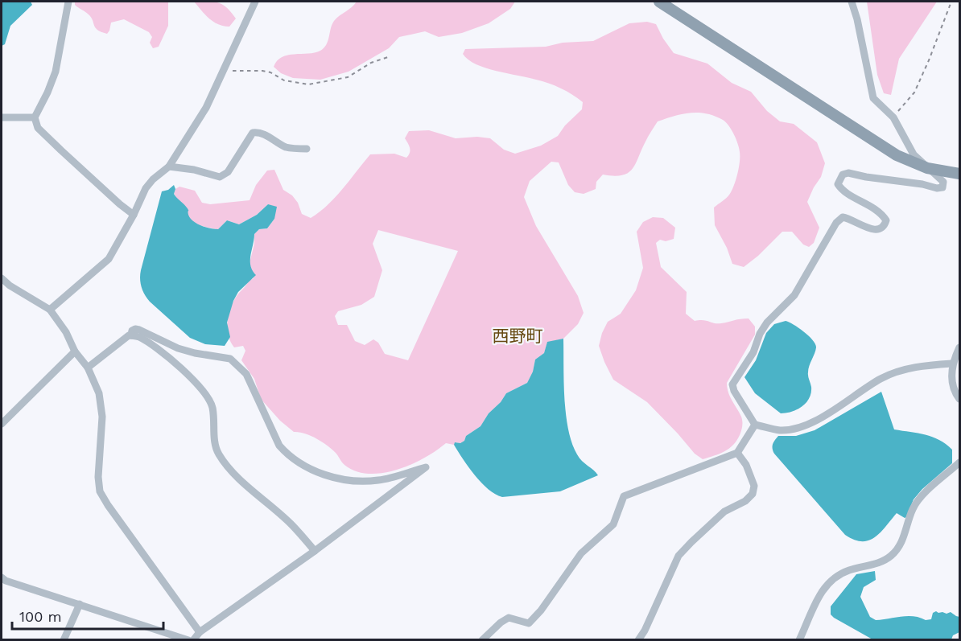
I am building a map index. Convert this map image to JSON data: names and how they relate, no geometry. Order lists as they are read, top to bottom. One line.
{"districts":["西野町"],"scale_bar":"100 m"}
